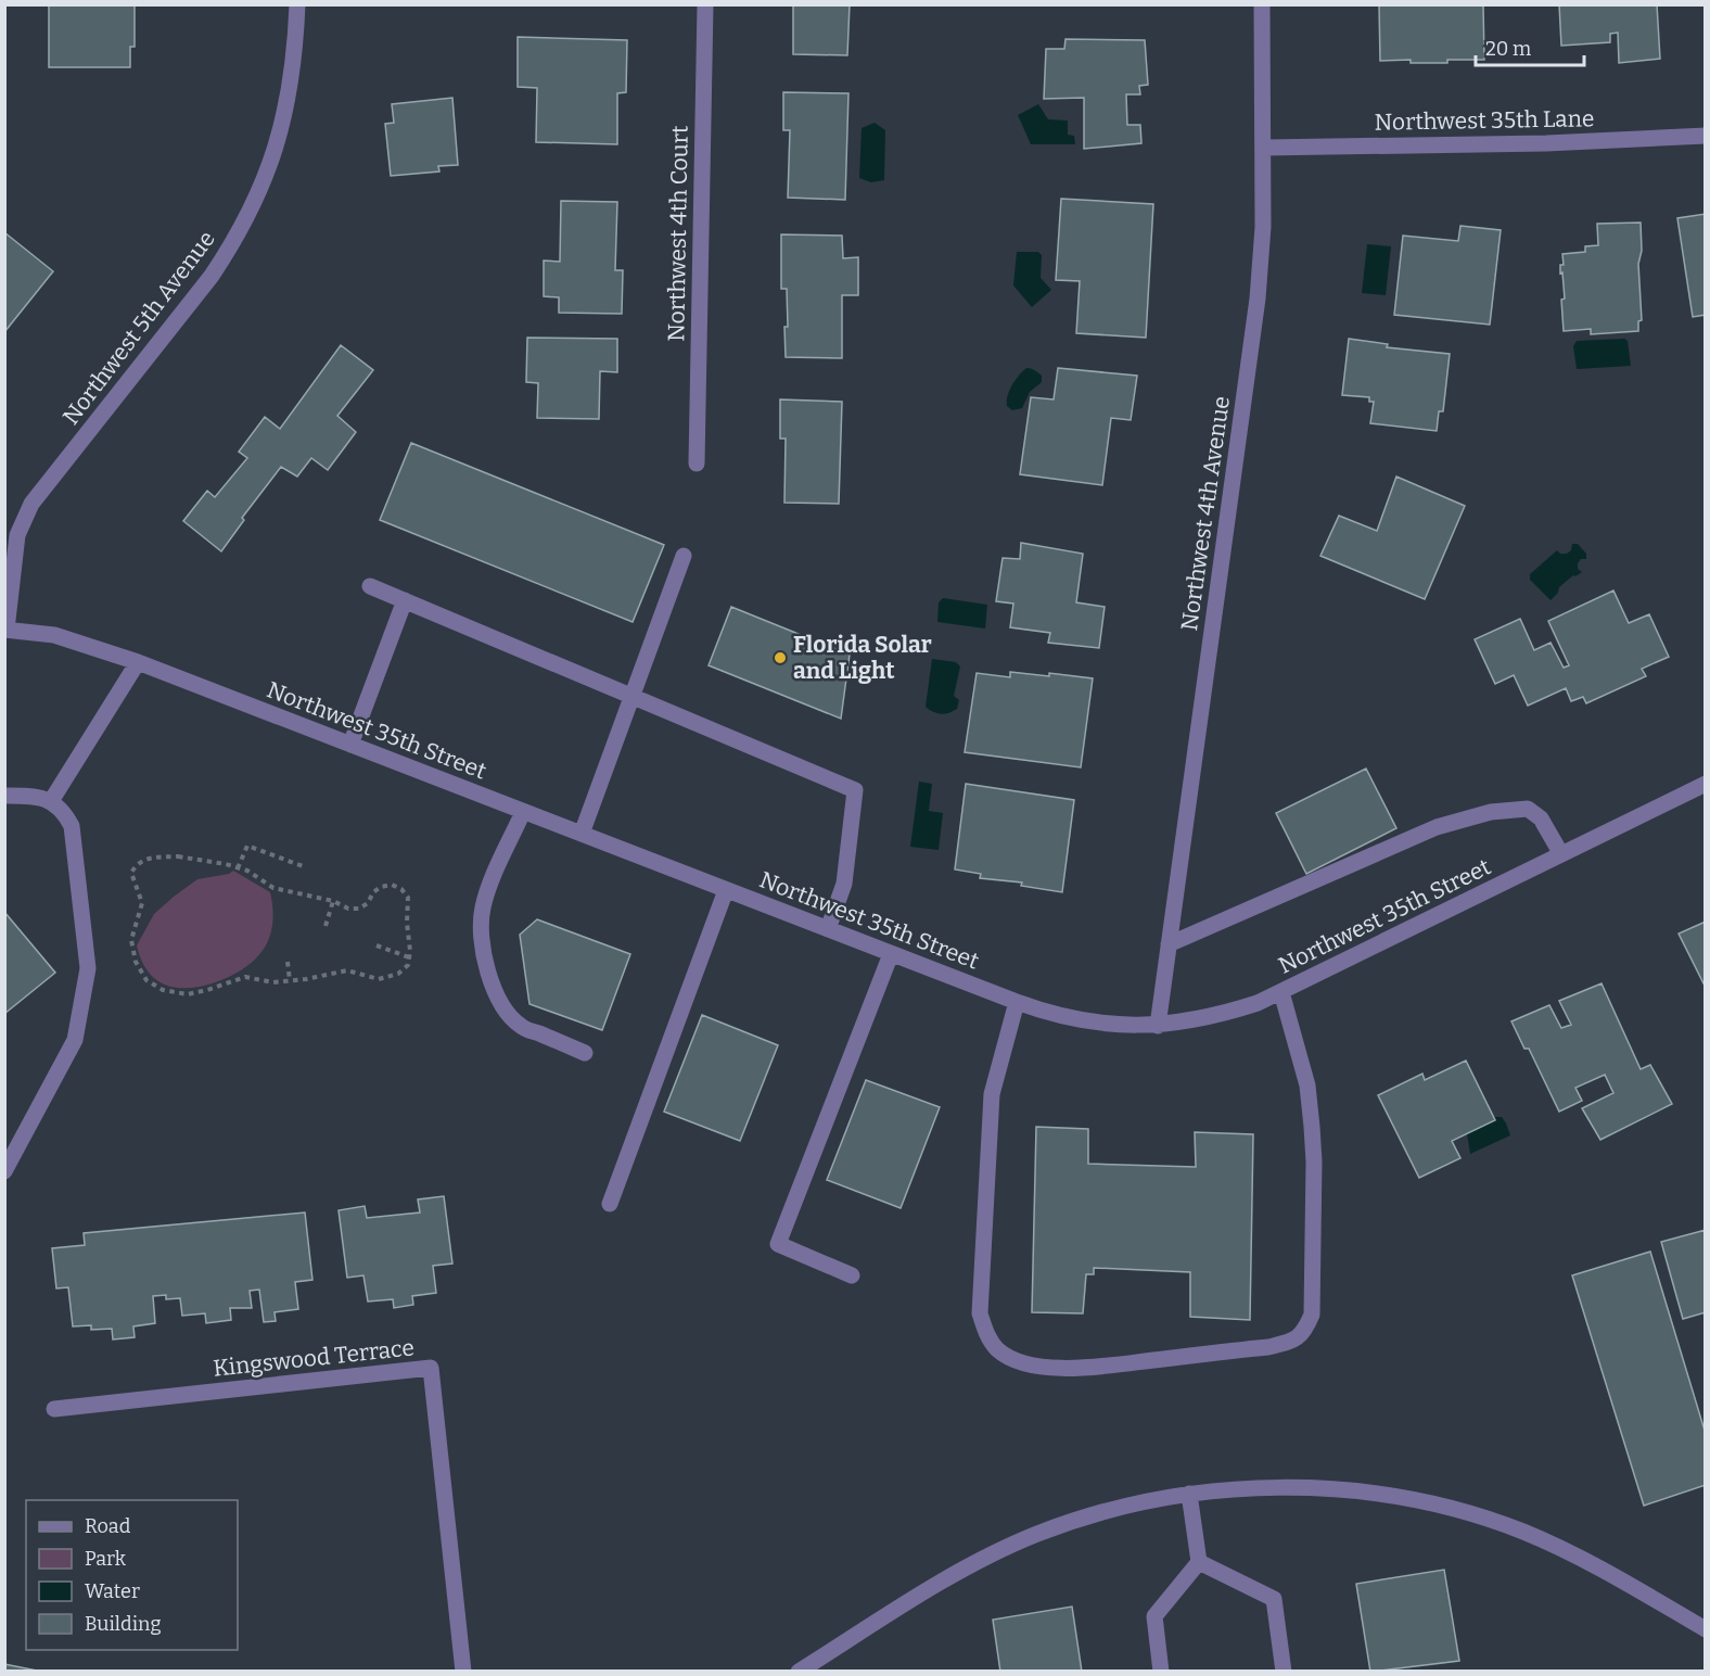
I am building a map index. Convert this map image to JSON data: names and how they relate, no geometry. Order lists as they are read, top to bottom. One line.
{"streets":{"street":["Northwest 35th Lane","Northwest 4th Court","Northwest 5th Avenue","Northwest 4th Avenue","Northwest 35th Street","Kingswood Terrace"]},"crossings":[["Northwest 35th Lane","Northwest 4th Avenue"],["Northwest 5th Avenue","Northwest 35th Street"],["Northwest 4th Avenue","Northwest 35th Street"]],"places":["Florida Solar and Light"],"legend":["Road","Park","Water","Building"],"scale_bar":"20 m"}
